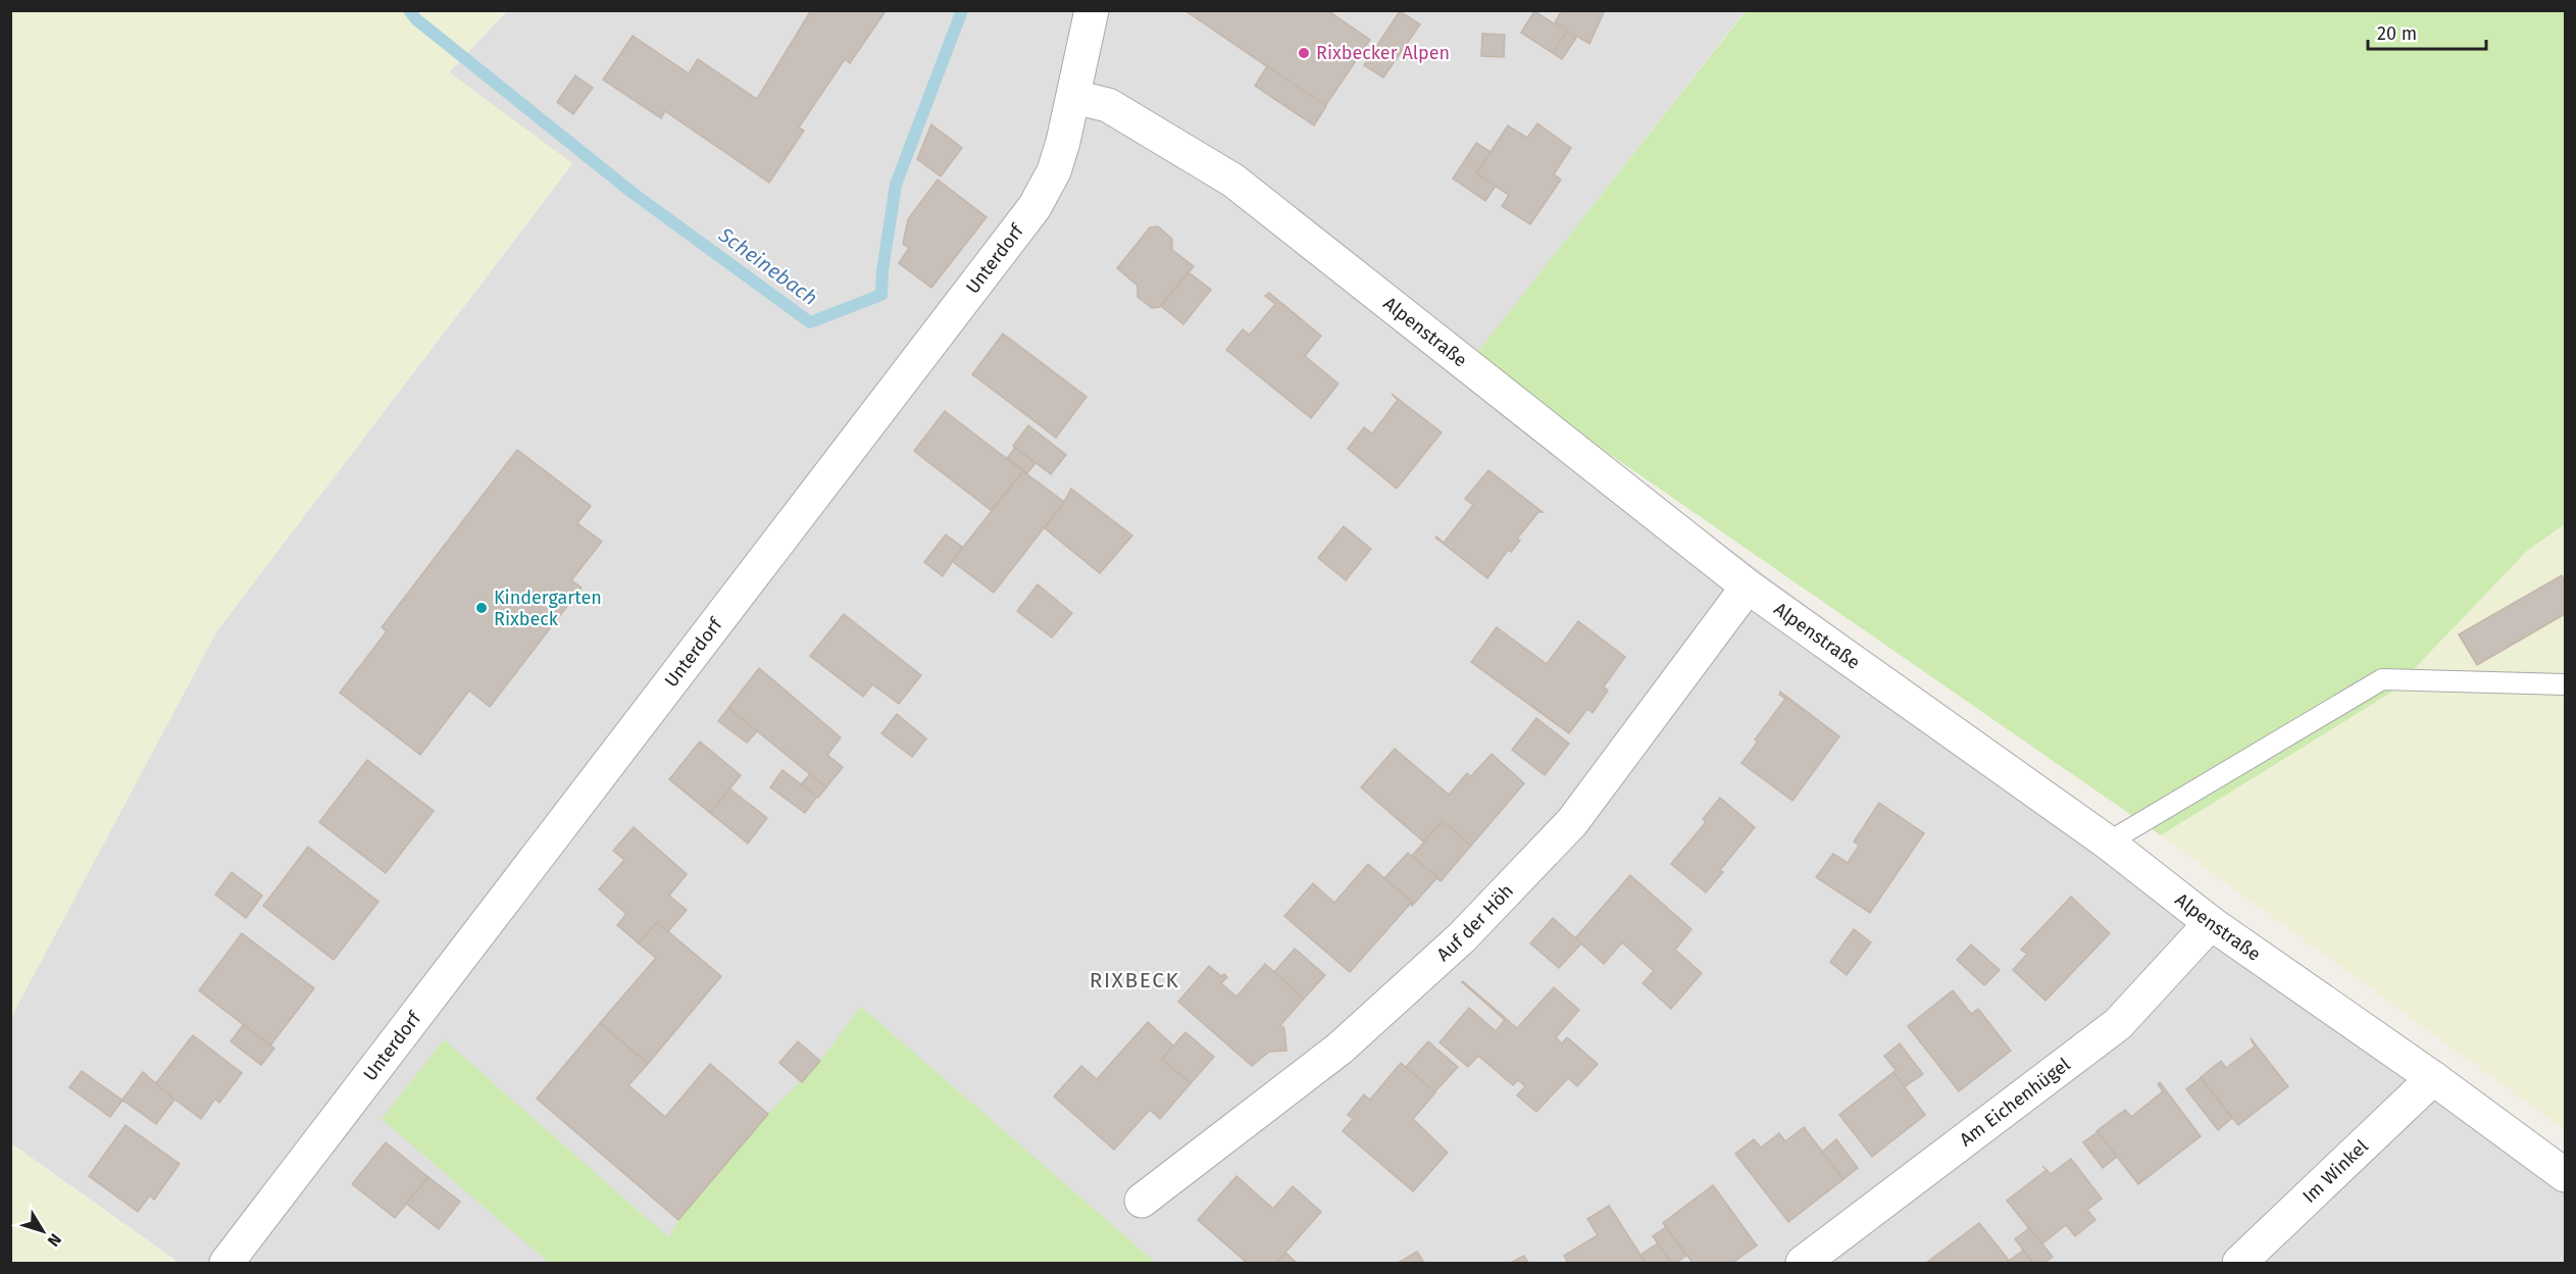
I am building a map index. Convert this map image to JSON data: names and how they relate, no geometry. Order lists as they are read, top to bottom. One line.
{"streets":{"street":["Unterdorf","Alpenstraße","Auf der Höh","Am Eichenhügel","Im Winkel"]},"crossings":[["Unterdorf","Alpenstraße"],["Alpenstraße","Auf der Höh"],["Alpenstraße","Am Eichenhügel"],["Alpenstraße","Im Winkel"]],"districts":["RIXBECK"],"water":["Scheinebach"],"places":["Rixbecker Alpen","Kindergarten Rixbeck"],"scale_bar":"20 m","north":"bottom right"}
